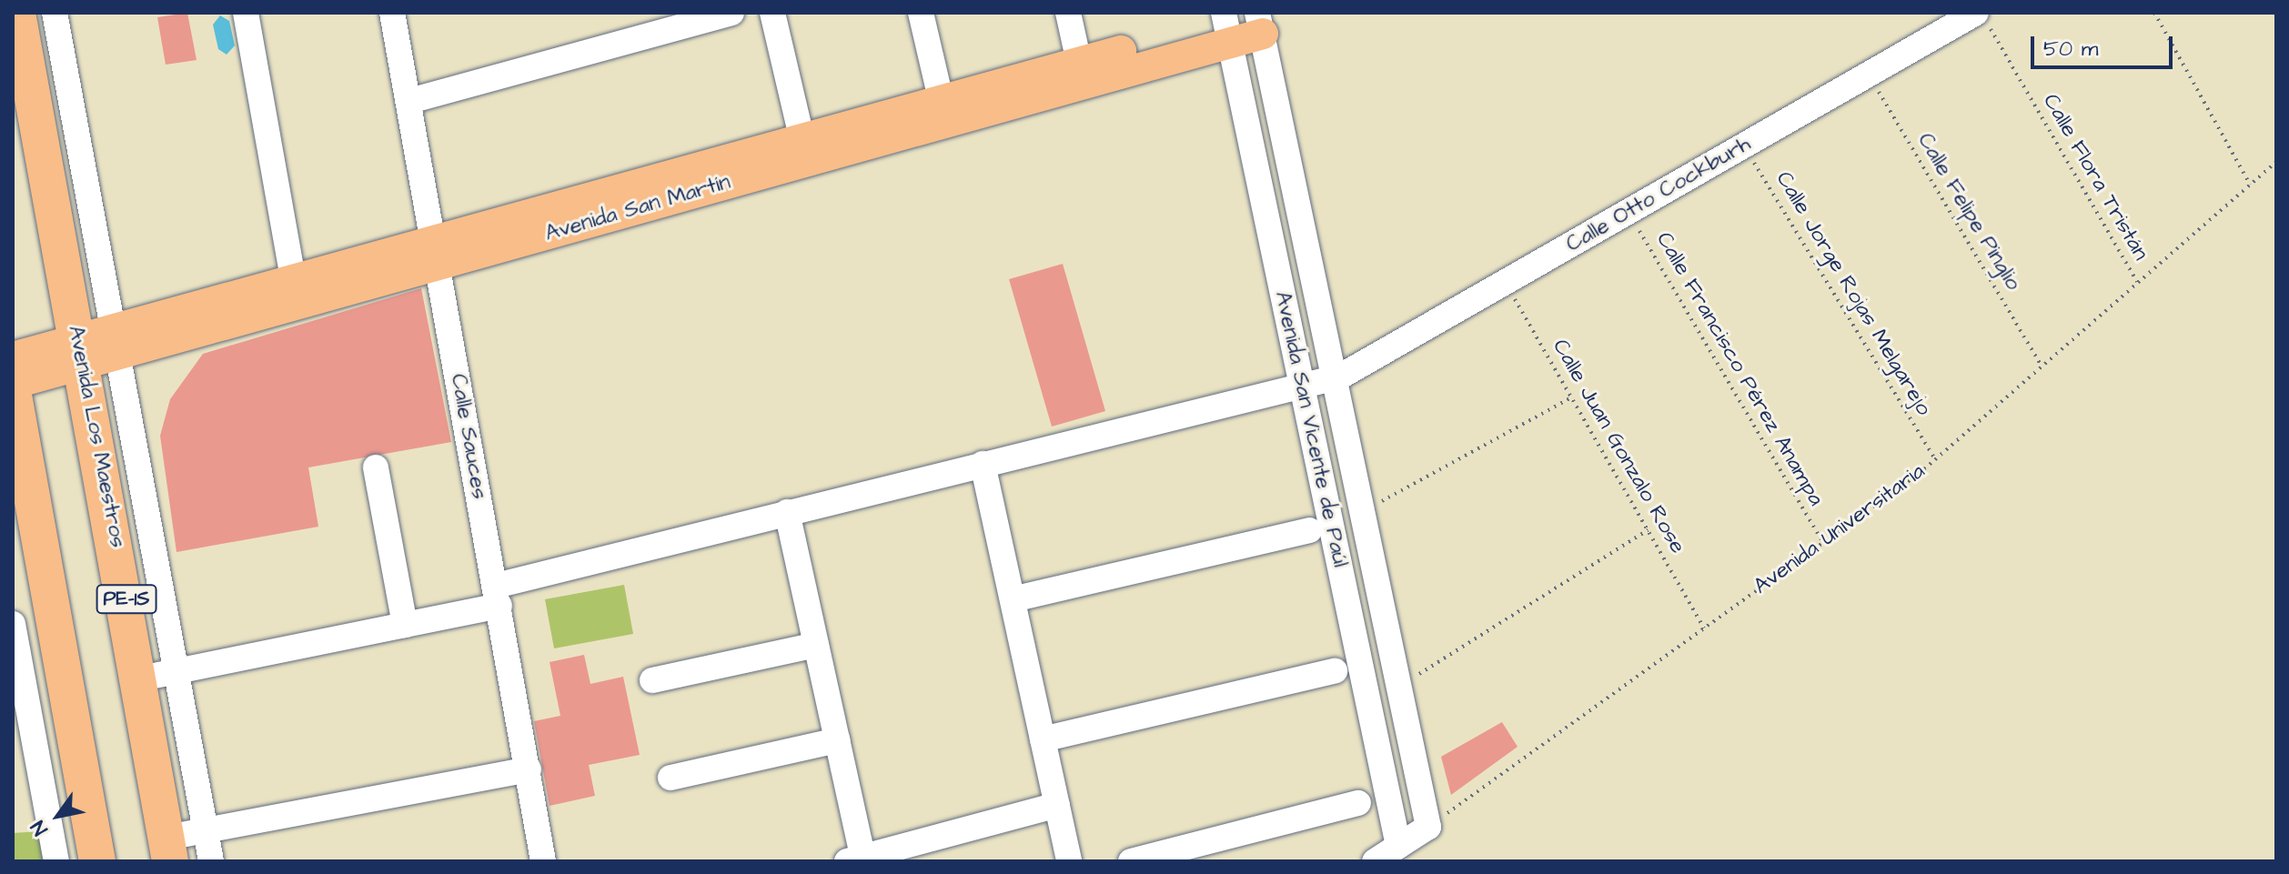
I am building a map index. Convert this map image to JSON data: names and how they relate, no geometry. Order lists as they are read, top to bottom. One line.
{"streets":{"highway":["Avenida Los Maestros","PE-1S"],"main road":["Avenida San Martín"],"street":["Calle Otto Cockburh","Avenida San Vicente de Paúl","Calle Sauces"],"path":["Calle Flora Tristán","Calle Felipe Pinglio","Calle Jorge Rojas Melgarejo","Calle Francisco Pérez Anampa","Calle Juan Gonzalo Rose","Avenida Universitaria"]},"crossings":[["Calle Flora Tristán","Calle Otto Cockburh"],["Calle Flora Tristán","Avenida Universitaria"],["Calle Otto Cockburh","Calle Felipe Pinglio"],["Calle Otto Cockburh","Calle Jorge Rojas Melgarejo"],["Calle Otto Cockburh","Calle Francisco Pérez Anampa"],["Calle Otto Cockburh","Avenida Los Maestros"],["Calle Otto Cockburh","Calle Sauces"],["Calle Otto Cockburh","Calle Juan Gonzalo Rose"],["Avenida San Martín","Avenida San Vicente de Paúl"],["Avenida San Martín","Avenida Los Maestros"],["Avenida San Martín","Calle Sauces"],["Calle Felipe Pinglio","Avenida Universitaria"],["Calle Jorge Rojas Melgarejo","Avenida Universitaria"],["Calle Francisco Pérez Anampa","Avenida Universitaria"],["Avenida San Vicente de Paúl","Avenida Universitaria"],["Calle Juan Gonzalo Rose","Avenida Universitaria"]],"scale_bar":"50 m","north":"bottom left"}
